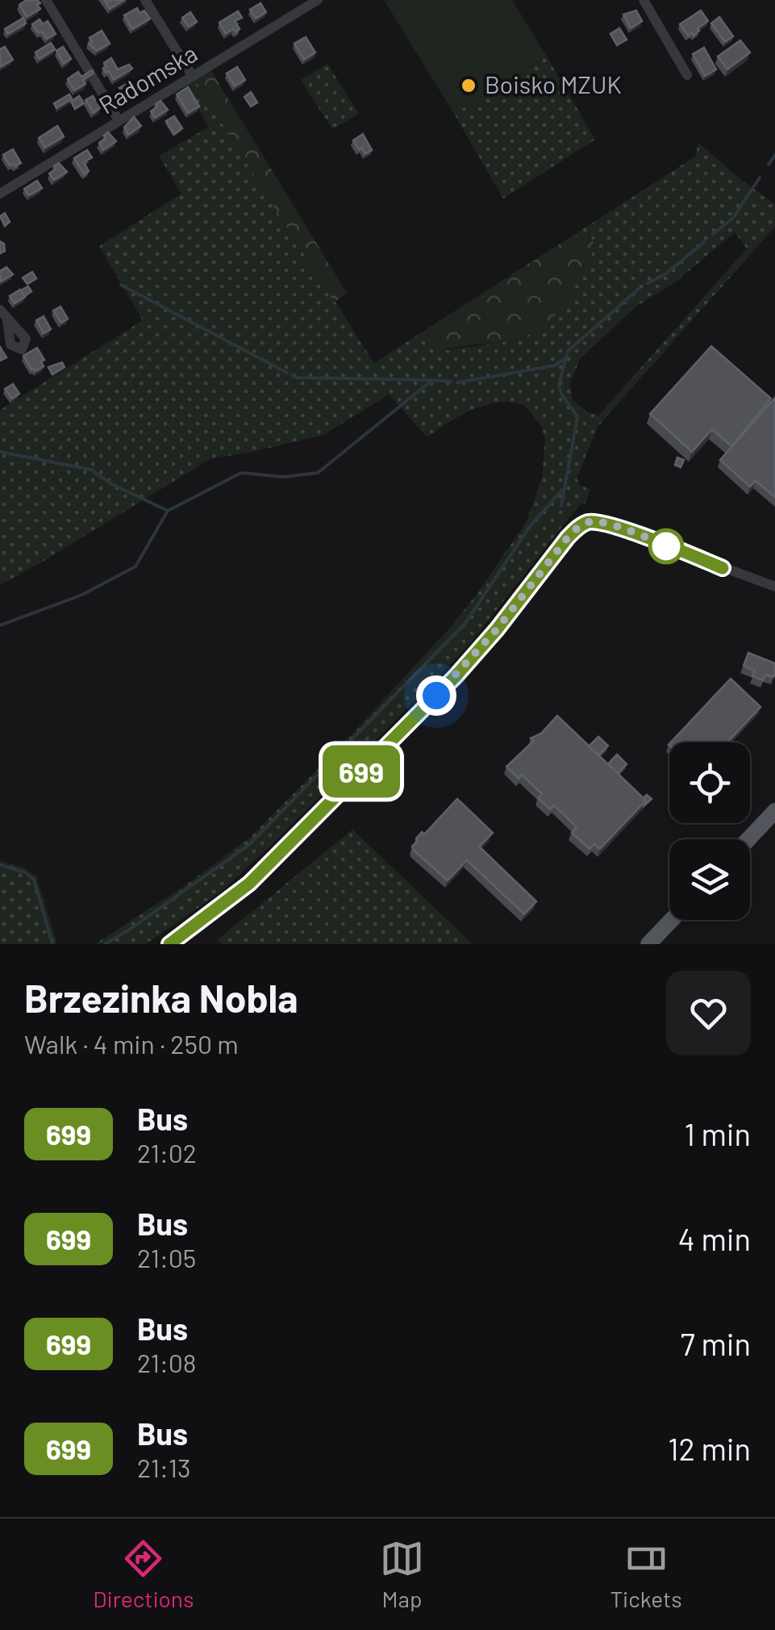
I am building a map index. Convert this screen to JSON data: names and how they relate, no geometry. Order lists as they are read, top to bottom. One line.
{"streets":{"street":["Radomska"]},"places":["Boisko MZUK"],"lines":["bus line 699"],"page":{"on_map":"699","heading":["Brzezinka Nobla","Walk · 4 min · 250 m"],"list":[{"mark":"699","name":"Bus","note":"21:02","value":"1 min"},{"mark":"699","name":"Bus","note":"21:05","value":"4 min"},{"mark":"699","name":"Bus","note":"21:08","value":"7 min"},{"mark":"699","name":"Bus","note":"21:13","value":"12 min"}],"tabs":["Directions","Map","Tickets"]}}
